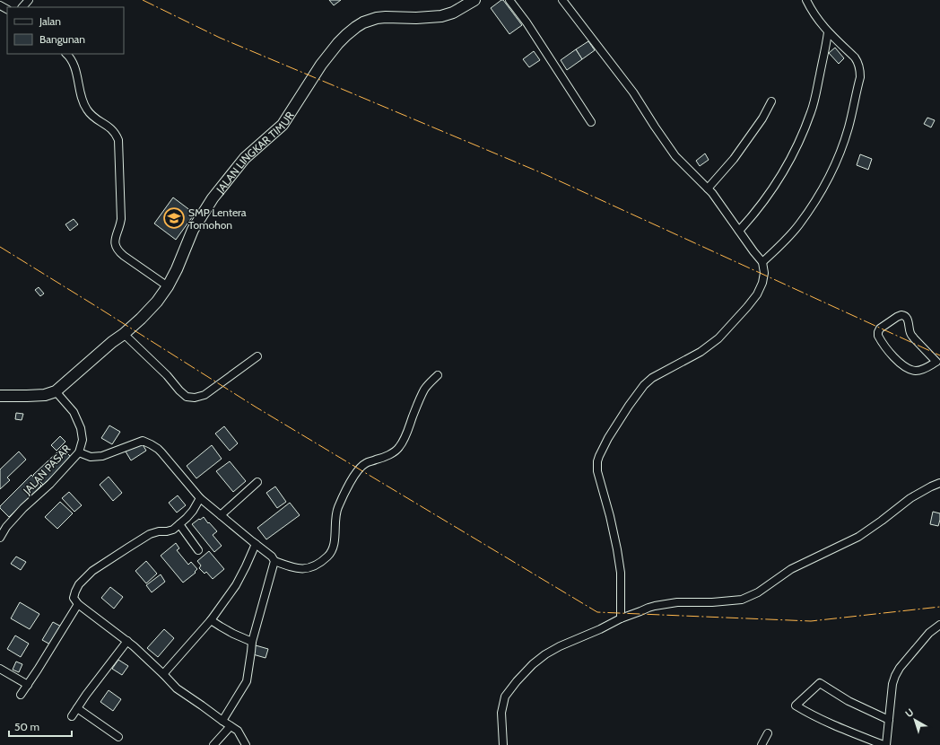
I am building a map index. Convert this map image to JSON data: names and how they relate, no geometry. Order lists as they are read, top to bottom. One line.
{"streets":{"main road":["JALAN LINGKAR TIMUR"],"street":["JALAN PASAR"]},"crossings":[["JALAN LINGKAR TIMUR","JALAN PASAR"]],"places":{"school or university":["SMP Lentera Tomohon"]},"legend":["Jalan","Bangunan"],"scale_bar":"50 m","north":"top left"}
